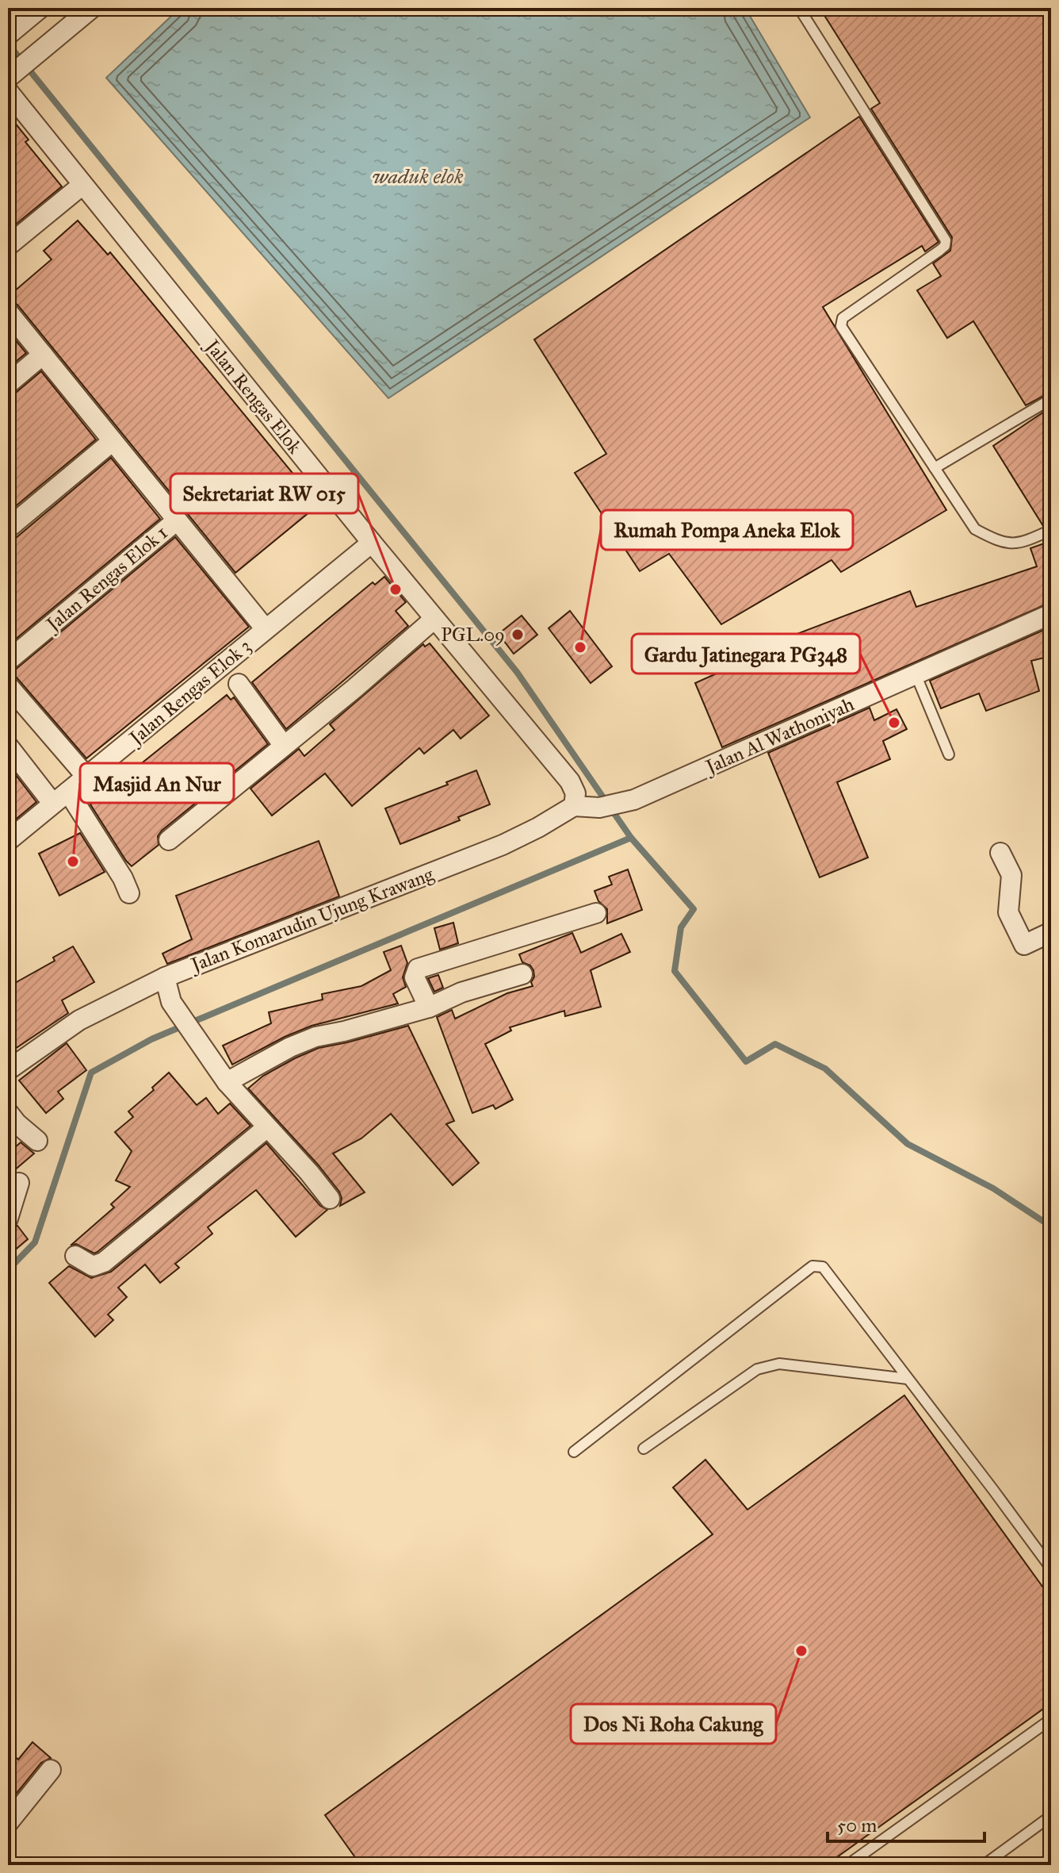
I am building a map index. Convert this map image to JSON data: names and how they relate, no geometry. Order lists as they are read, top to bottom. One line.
{"streets":{"street":["Jalan Rengas Elok","Jalan Rengas Elok 1","Jalan Rengas Elok 3","Jalan Al Wathoniyah","Jalan Komarudin Ujung Krawang"]},"crossings":[["Jalan Rengas Elok","Jalan Rengas Elok 3"],["Jalan Rengas Elok","Jalan Al Wathoniyah"],["Jalan Rengas Elok","Jalan Komarudin Ujung Krawang"],["Jalan Al Wathoniyah","Jalan Komarudin Ujung Krawang"]],"water":["waduk elok"],"places":["Sekretariat RW 015","PGL.09","Rumah Pompa Aneka Elok","Gardu Jatinegara PG348","Masjid An Nur","Dos Ni Roha Cakung"],"scale_bar":"50 m"}
